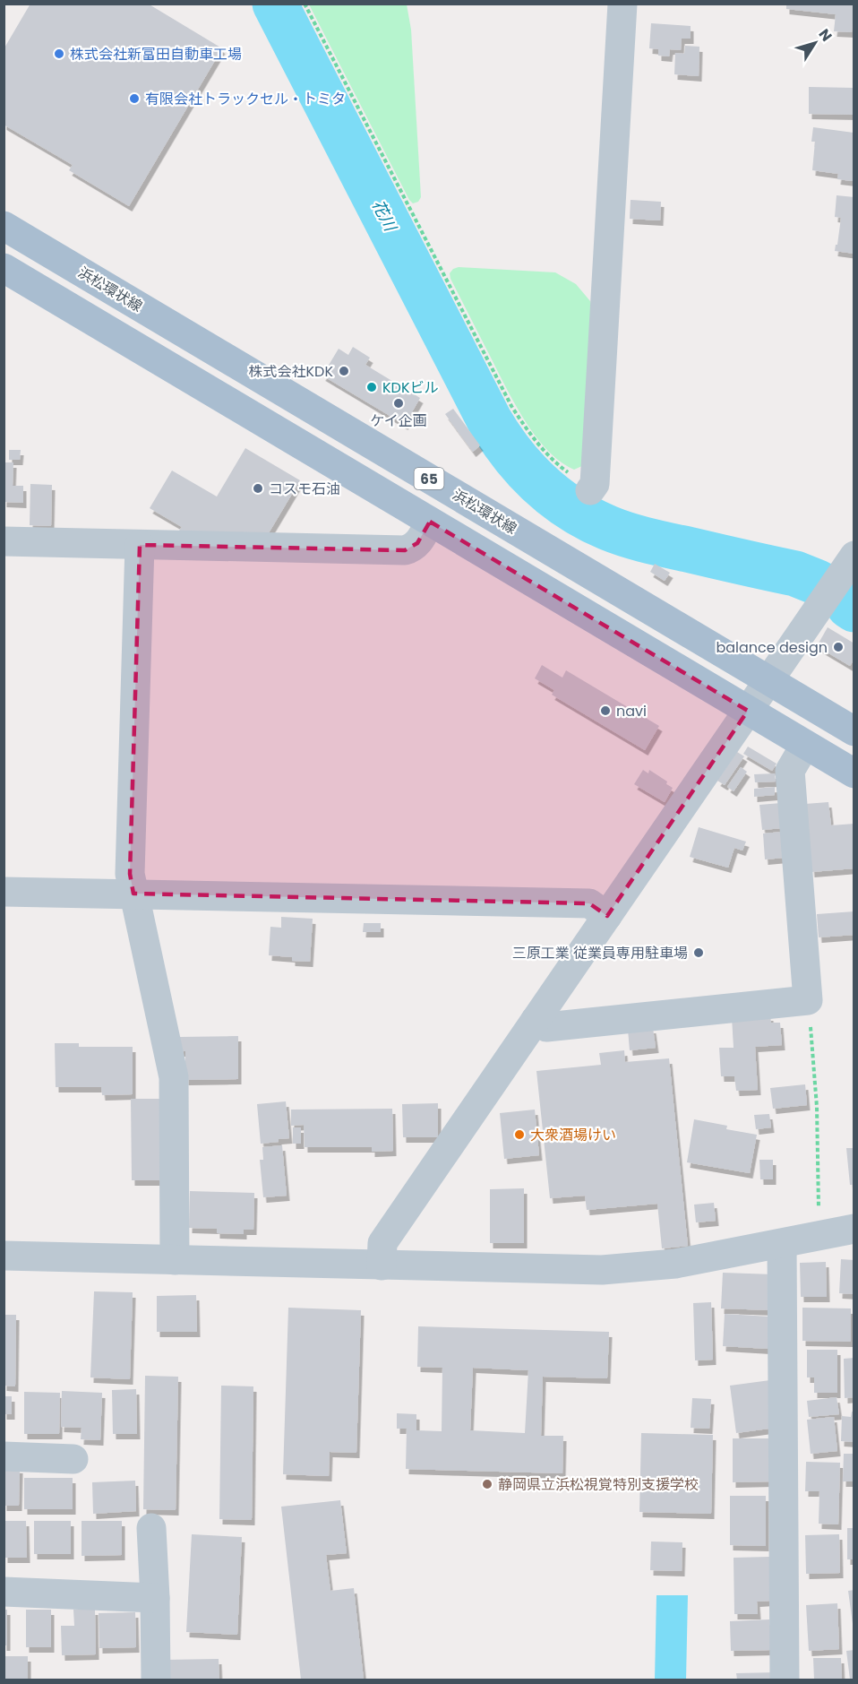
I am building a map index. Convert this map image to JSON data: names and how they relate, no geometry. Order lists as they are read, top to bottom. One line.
{"streets":{"main road":["浜松環状線","65"]},"water":["花川"],"places":["株式会社新富田自動車工場","有限会社トラックセル・トミタ","株式会社KDK","KDKビル","ケイ企画","コスモ石油","balance design","navi","三原工業 従業員専用駐車場","大衆酒場けい","静岡県立浜松視覚特別支援学校"],"north":"top right"}
